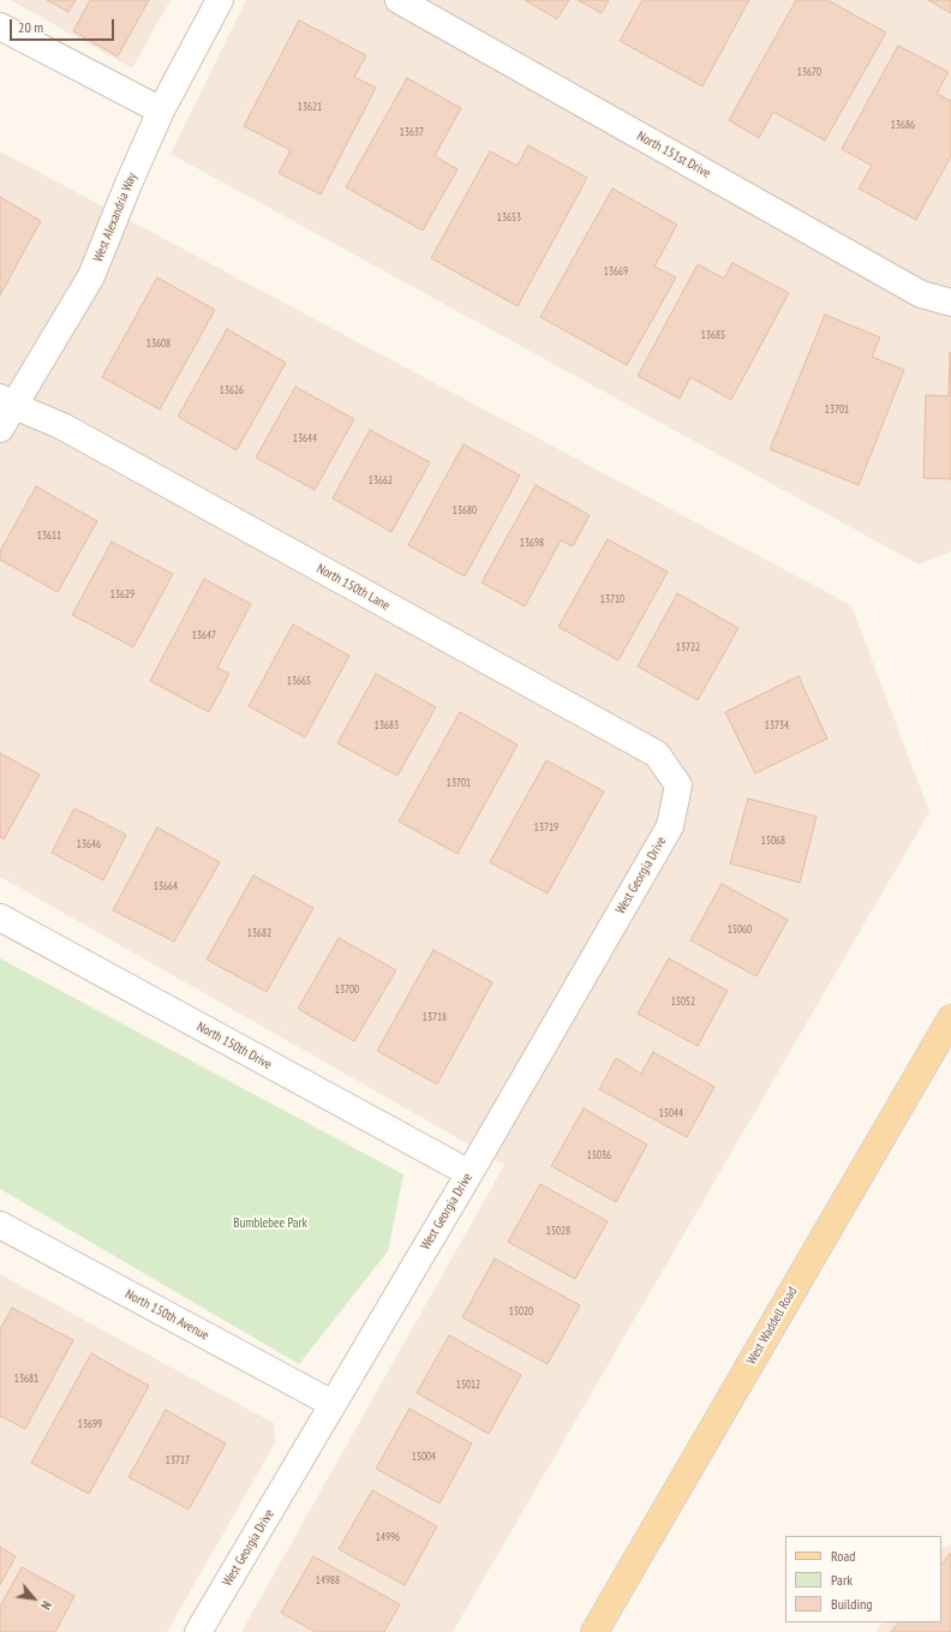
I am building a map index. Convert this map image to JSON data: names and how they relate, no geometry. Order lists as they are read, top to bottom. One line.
{"streets":{"main road":["West Waddell Road"],"street":["North 151st Drive","West Alexandria Way","North 150th Lane","West Georgia Drive","North 150th Drive","North 150th Avenue"]},"crossings":[["West Alexandria Way","North 150th Lane"],["North 150th Lane","West Georgia Drive"],["West Georgia Drive","North 150th Drive"],["West Georgia Drive","North 150th Avenue"]],"parks":["Bumblebee Park"],"house_numbers":["13670","13621","13686","13637","13653","13669","13685","13608","13626","13701","13644","13662","13680","13611","13698","13629","13710","13647","13722","13665","13683","13734","13701","13719","15068","13646","13664","15060","13682","13700","15052","13718","15044","15036","15028","15020","13681","15012","13699","15004","13717","14996","14988"],"legend":["Road","Park","Building"],"scale_bar":"20 m","north":"bottom right"}
